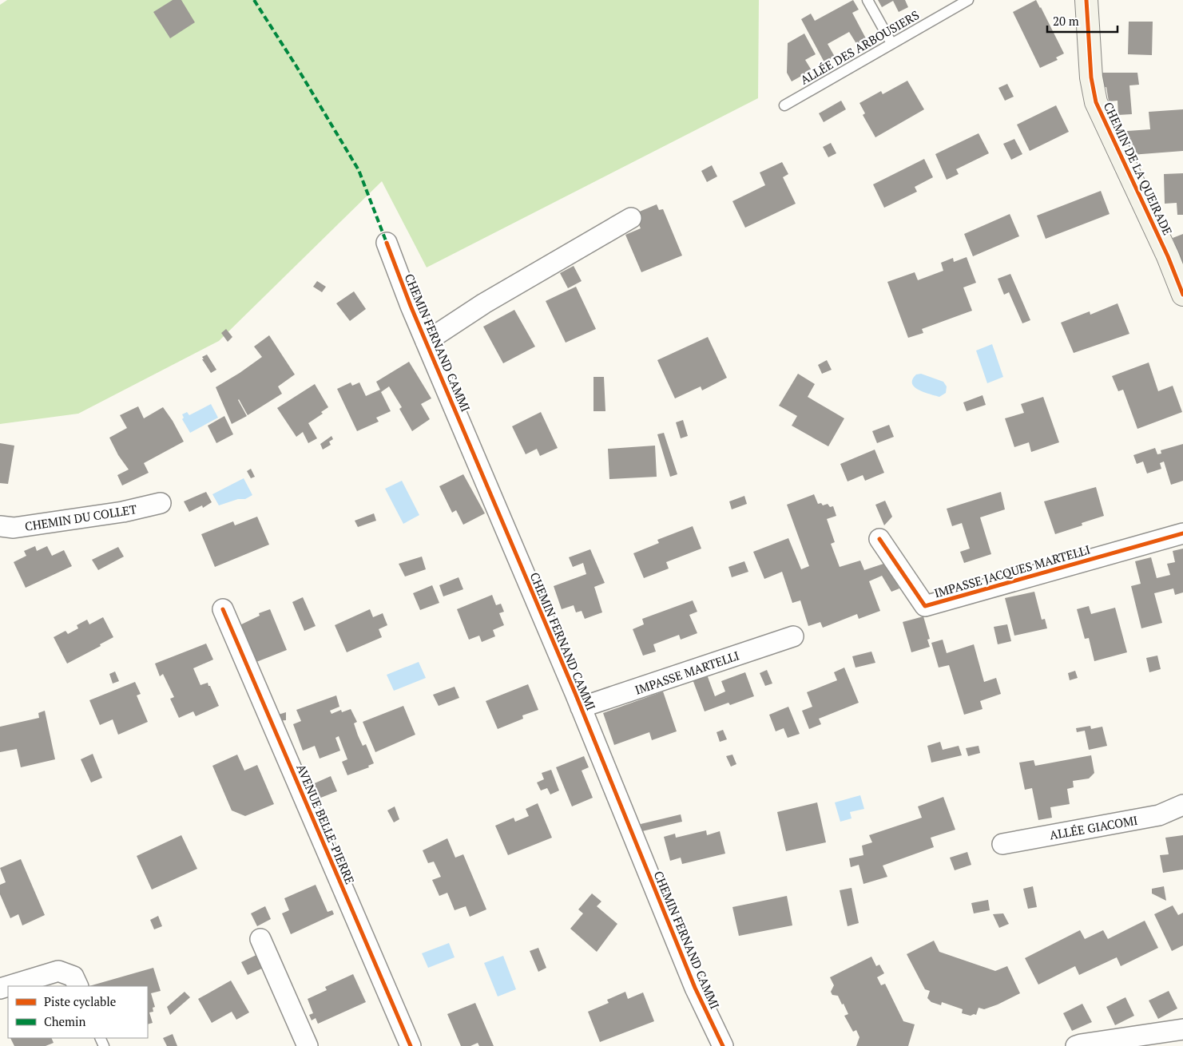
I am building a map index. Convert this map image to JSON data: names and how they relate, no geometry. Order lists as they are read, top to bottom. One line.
{"streets":{"street":["CHEMIN DE LA QUEIRADE","CHEMIN FERNAND CAMMI","CHEMIN DU COLLET","IMPASSE JACQUES MARTELLI","IMPASSE MARTELLI","AVENUE BELLE-PIERRE","ALLÉE GIACOMI"],"lane":["ALLÉE DES ARBOUSIERS"]},"crossings":[["CHEMIN FERNAND CAMMI","IMPASSE MARTELLI"]],"legend":["Piste cyclable","Chemin"],"scale_bar":"20 m"}
